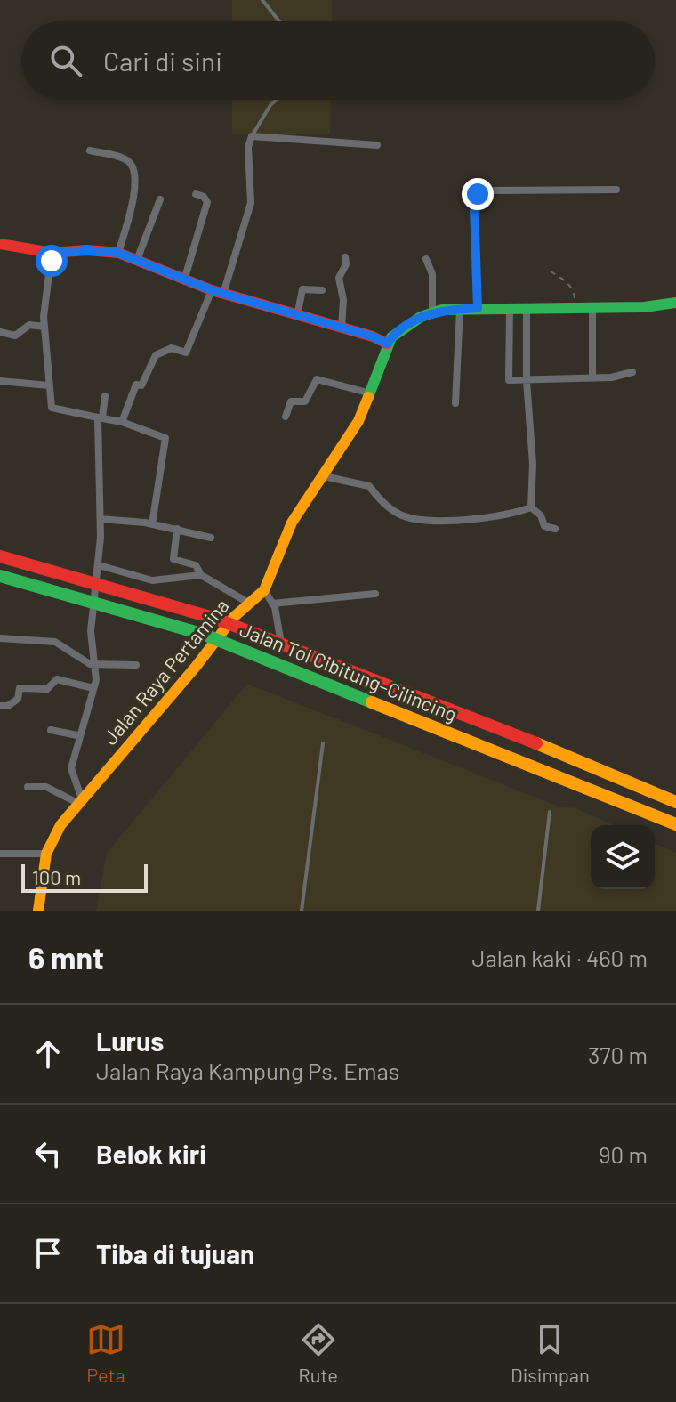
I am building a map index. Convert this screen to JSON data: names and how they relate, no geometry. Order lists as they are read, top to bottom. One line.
{"streets":{"main road":["Jalan Raya Pertamina","Jalan Tol Cibitung–Cilincing"]},"scale_bar":"100 m","page":{"search":"Cari di sini","scale":"100 m","heading":["6 mnt","Jalan kaki · 460 m"],"list":[["Lurus","Jalan Raya Kampung Ps. Emas","370 m"],["Belok kiri","90 m"],"Tiba di tujuan"],"nav":["Peta","Rute","Disimpan"]}}
